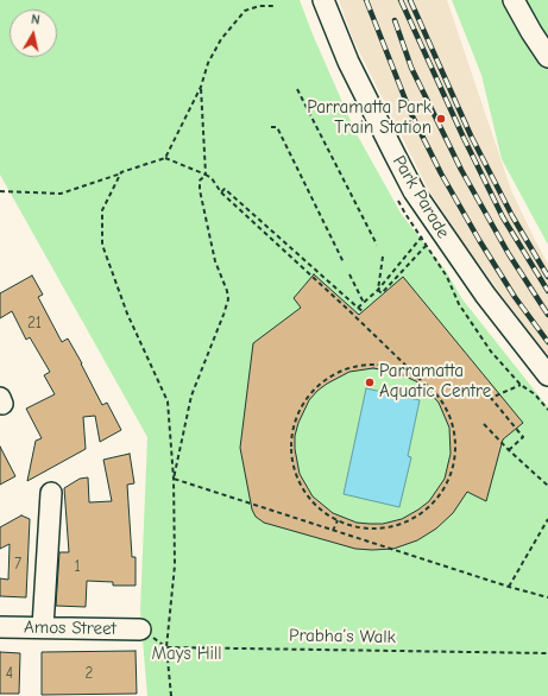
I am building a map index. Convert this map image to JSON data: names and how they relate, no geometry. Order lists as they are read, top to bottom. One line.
{"streets":{"street":["Park Parade","Amos Street"],"path":["Prabha’s Walk"]},"parks":["Mays Hill"],"places":["Parramatta Park Train Station","Parramatta Aquatic Centre"],"house_numbers":["21","7","1","4","2"],"north":"top"}
